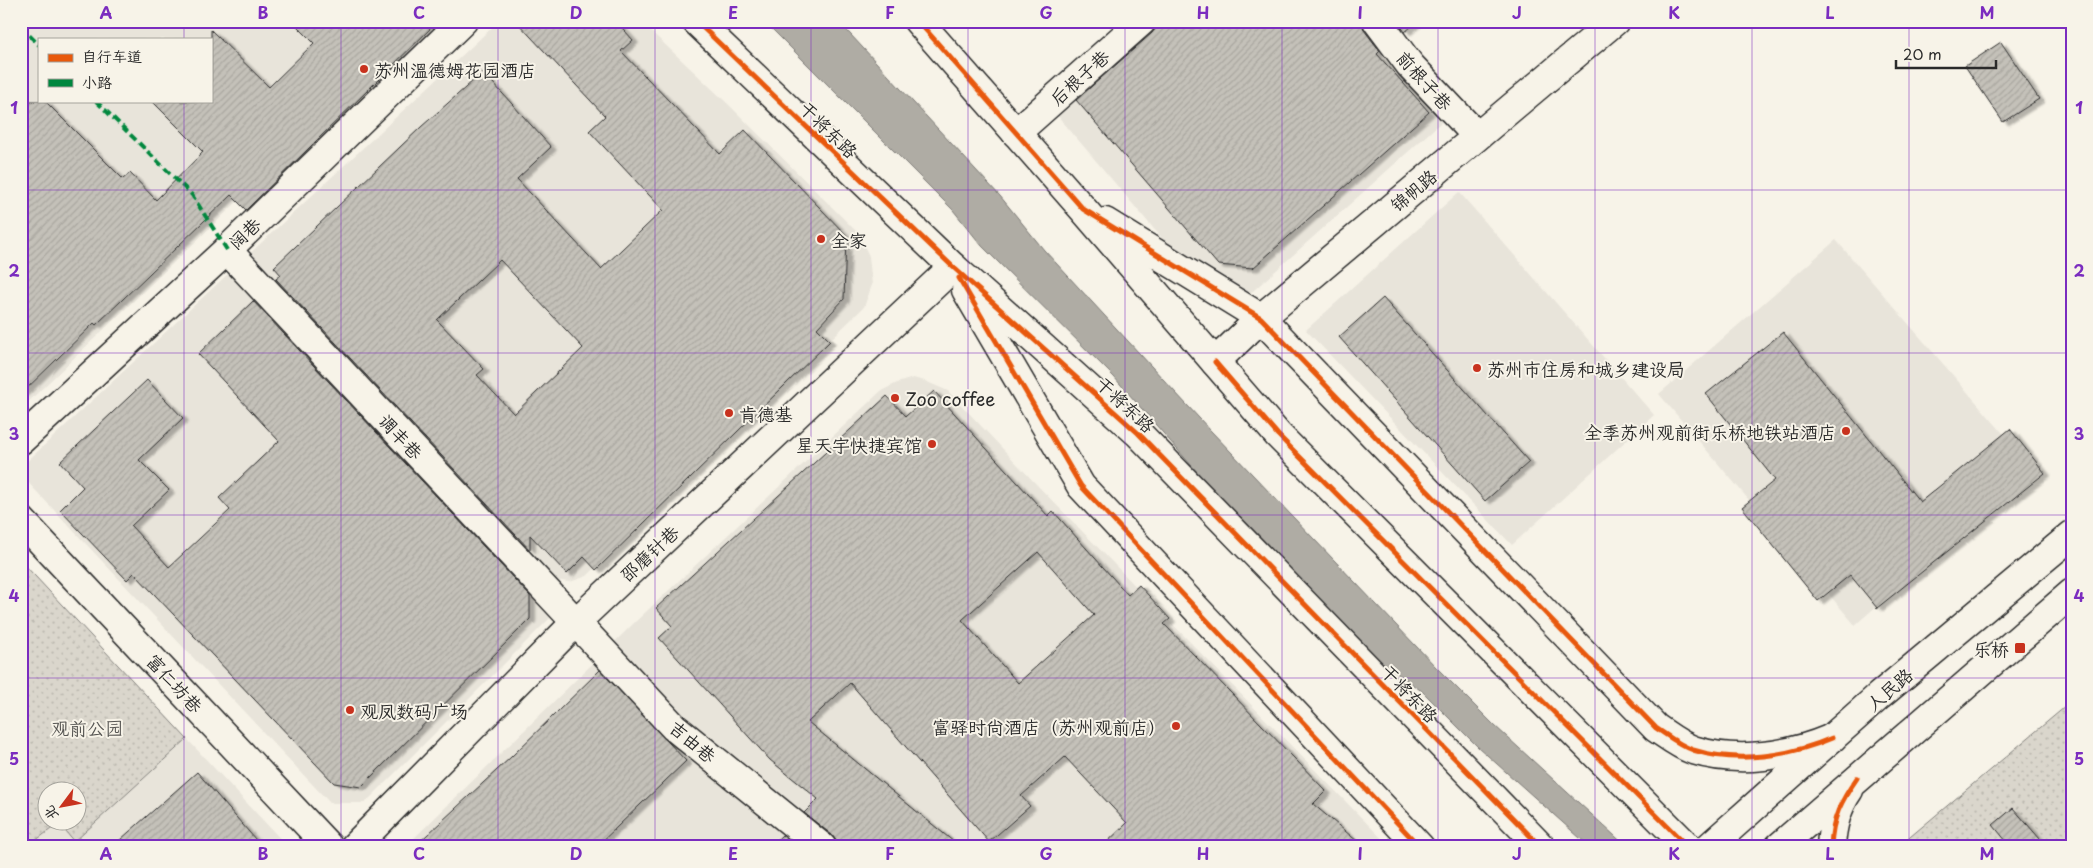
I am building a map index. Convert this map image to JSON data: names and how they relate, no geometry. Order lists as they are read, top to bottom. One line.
{"streets":{"main road":["后根子巷","前根子巷","干将东路","锦帆路","阔巷","调丰巷","邵磨针巷","富仁坊巷","人民路","吉由巷"]},"crossings":[["前根子巷","锦帆路"],["干将东路","邵磨针巷"],["阔巷","调丰巷"],["调丰巷","邵磨针巷"],["调丰巷","吉由巷"],["邵磨针巷","吉由巷"]],"parks":["观前公园"],"places":{"other":["苏州温德姆花园酒店","全家","苏州市住房和城乡建设局","Zoo coffee","肯德基","全季苏州观前街乐桥地铁站酒店","星天宇快捷宾馆","观凤数码广场","富驿时尚酒店（苏州观前店）"],"transit":["乐桥"]},"legend":["自行车道","小路"],"scale_bar":"20 m","north":"bottom left","grid":{"columns":["A","B","C","D","E","F","G","H","I","J","K","L","M"],"rows":["1","2","3","4","5"]}}
